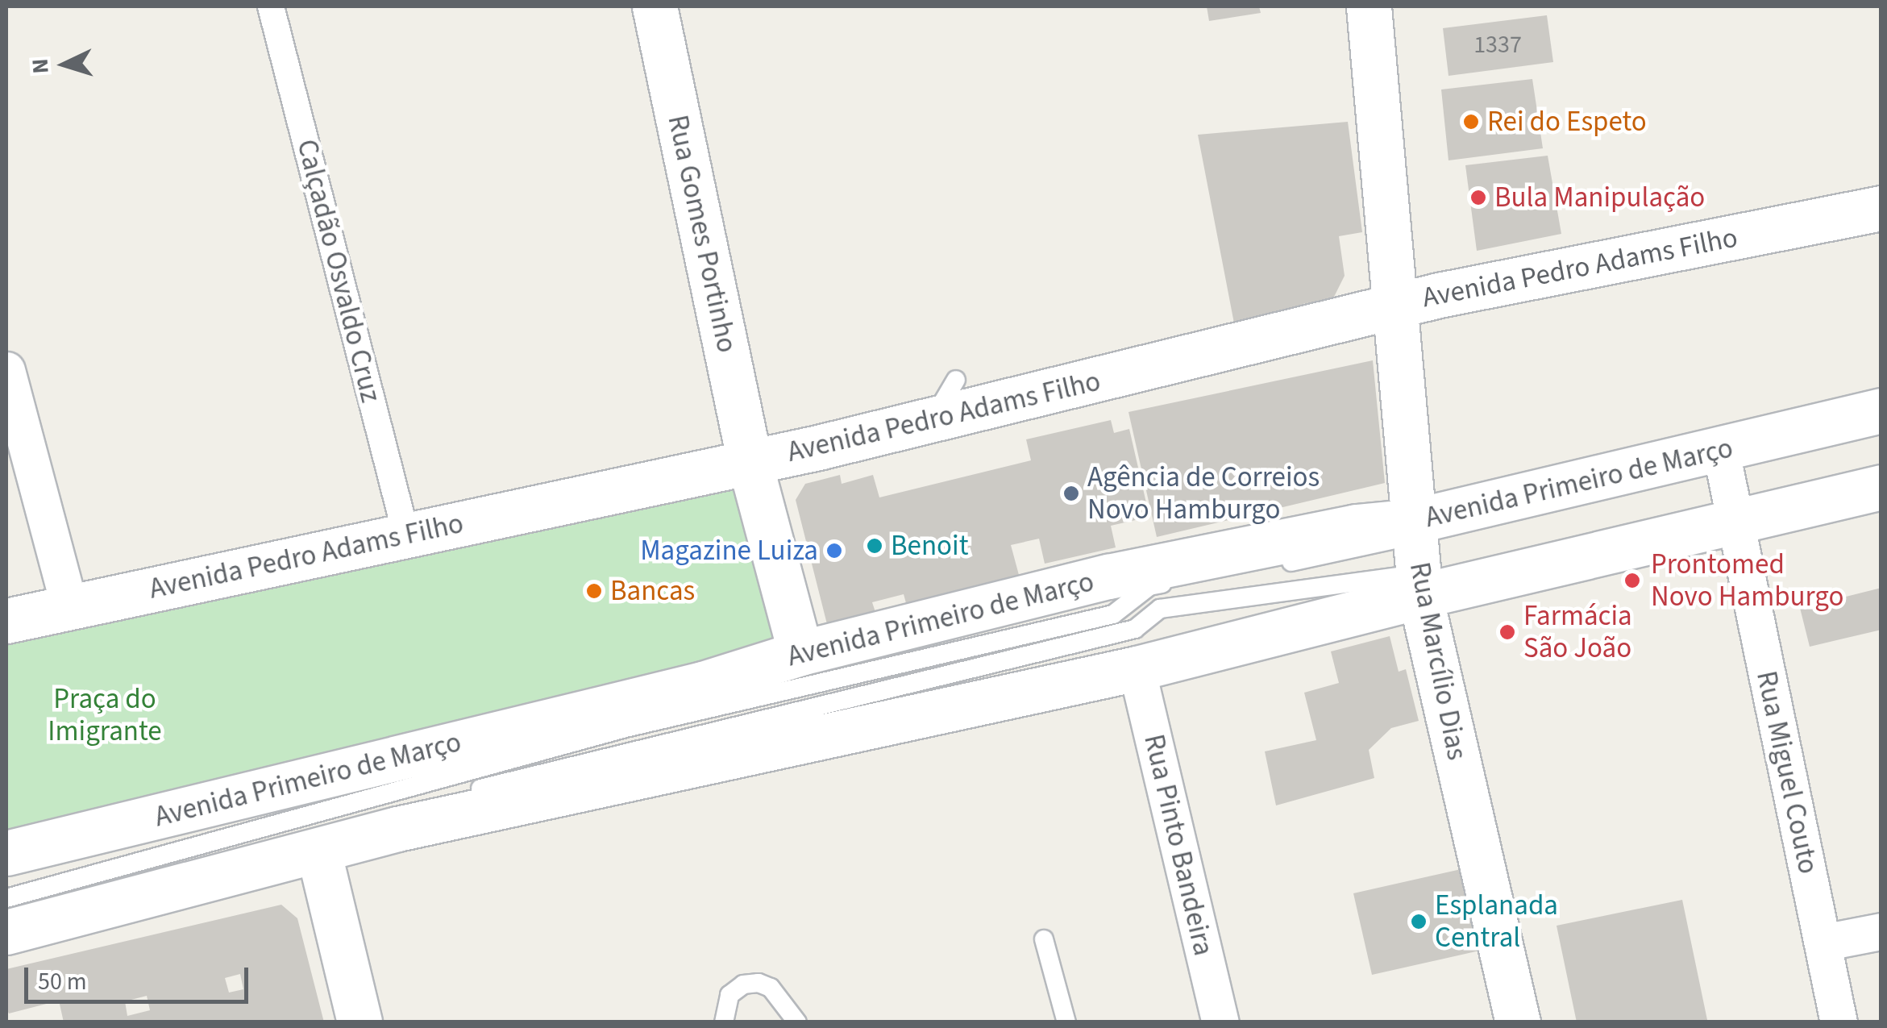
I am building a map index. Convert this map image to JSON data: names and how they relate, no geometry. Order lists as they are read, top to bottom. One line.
{"streets":{"main road":["Rua Gomes Portinho","Avenida Pedro Adams Filho","Avenida Primeiro de Março","Rua Marcílio Dias"],"street":["Calçadão Osvaldo Cruz","Rua Miguel Couto","Rua Pinto Bandeira"]},"crossings":[["Rua Gomes Portinho","Avenida Pedro Adams Filho"],["Rua Gomes Portinho","Avenida Primeiro de Março"],["Avenida Pedro Adams Filho","Calçadão Osvaldo Cruz"],["Avenida Pedro Adams Filho","Rua Marcílio Dias"],["Avenida Primeiro de Março","Rua Marcílio Dias"],["Avenida Primeiro de Março","Rua Miguel Couto"],["Avenida Primeiro de Março","Rua Pinto Bandeira"]],"parks":["Praça do Imigrante"],"places":["Rei do Espeto","Bula Manipulação","Agência de Correios Novo Hamburgo","Benoit","Magazine Luiza","Prontomed Novo Hamburgo","Bancas","Farmácia São João","Esplanada Central"],"house_numbers":["1337"],"scale_bar":"50 m","north":"left"}
